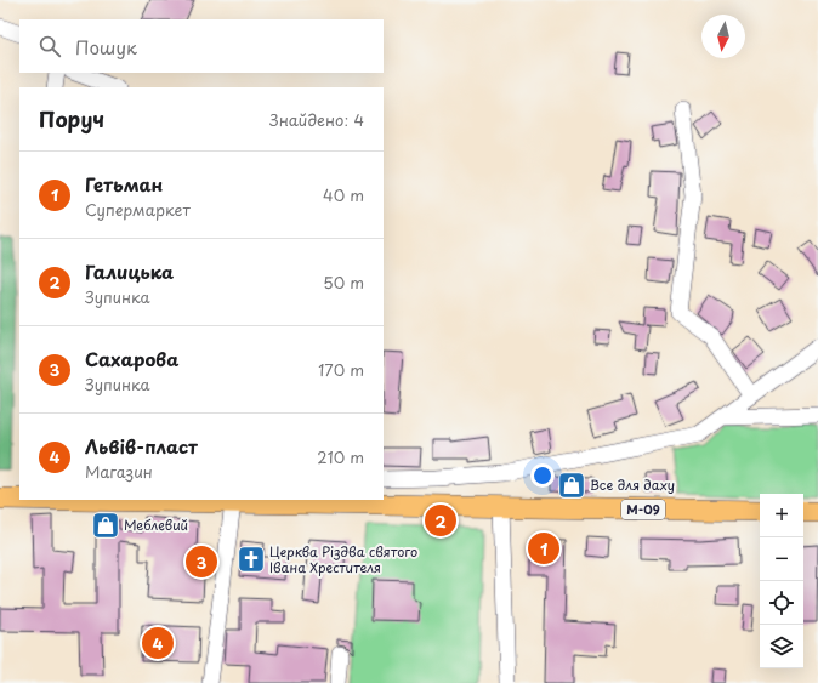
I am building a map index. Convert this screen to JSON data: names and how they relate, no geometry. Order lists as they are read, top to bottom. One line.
{"streets":{"main road":["М-09"]},"places":{"shop":["Все для даху","Меблевий"],"church":["Церква Різдва святого Івана Хрестителя"]},"north":"bottom","page":{"search":"Пошук","heading":["Поруч","Знайдено: 4"],"list":[{"mark":"1","name":"Гетьман","note":"Супермаркет","value":"40 m"},{"mark":"2","name":"Галицька","note":"Зупинка","value":"50 m"},{"mark":"3","name":"Сахарова","note":"Зупинка","value":"170 m"},{"mark":"4","name":"Львів-пласт","note":"Магазин","value":"210 m"}],"map_buttons":["+","−"],"pins":["2","1","3","4"]}}
